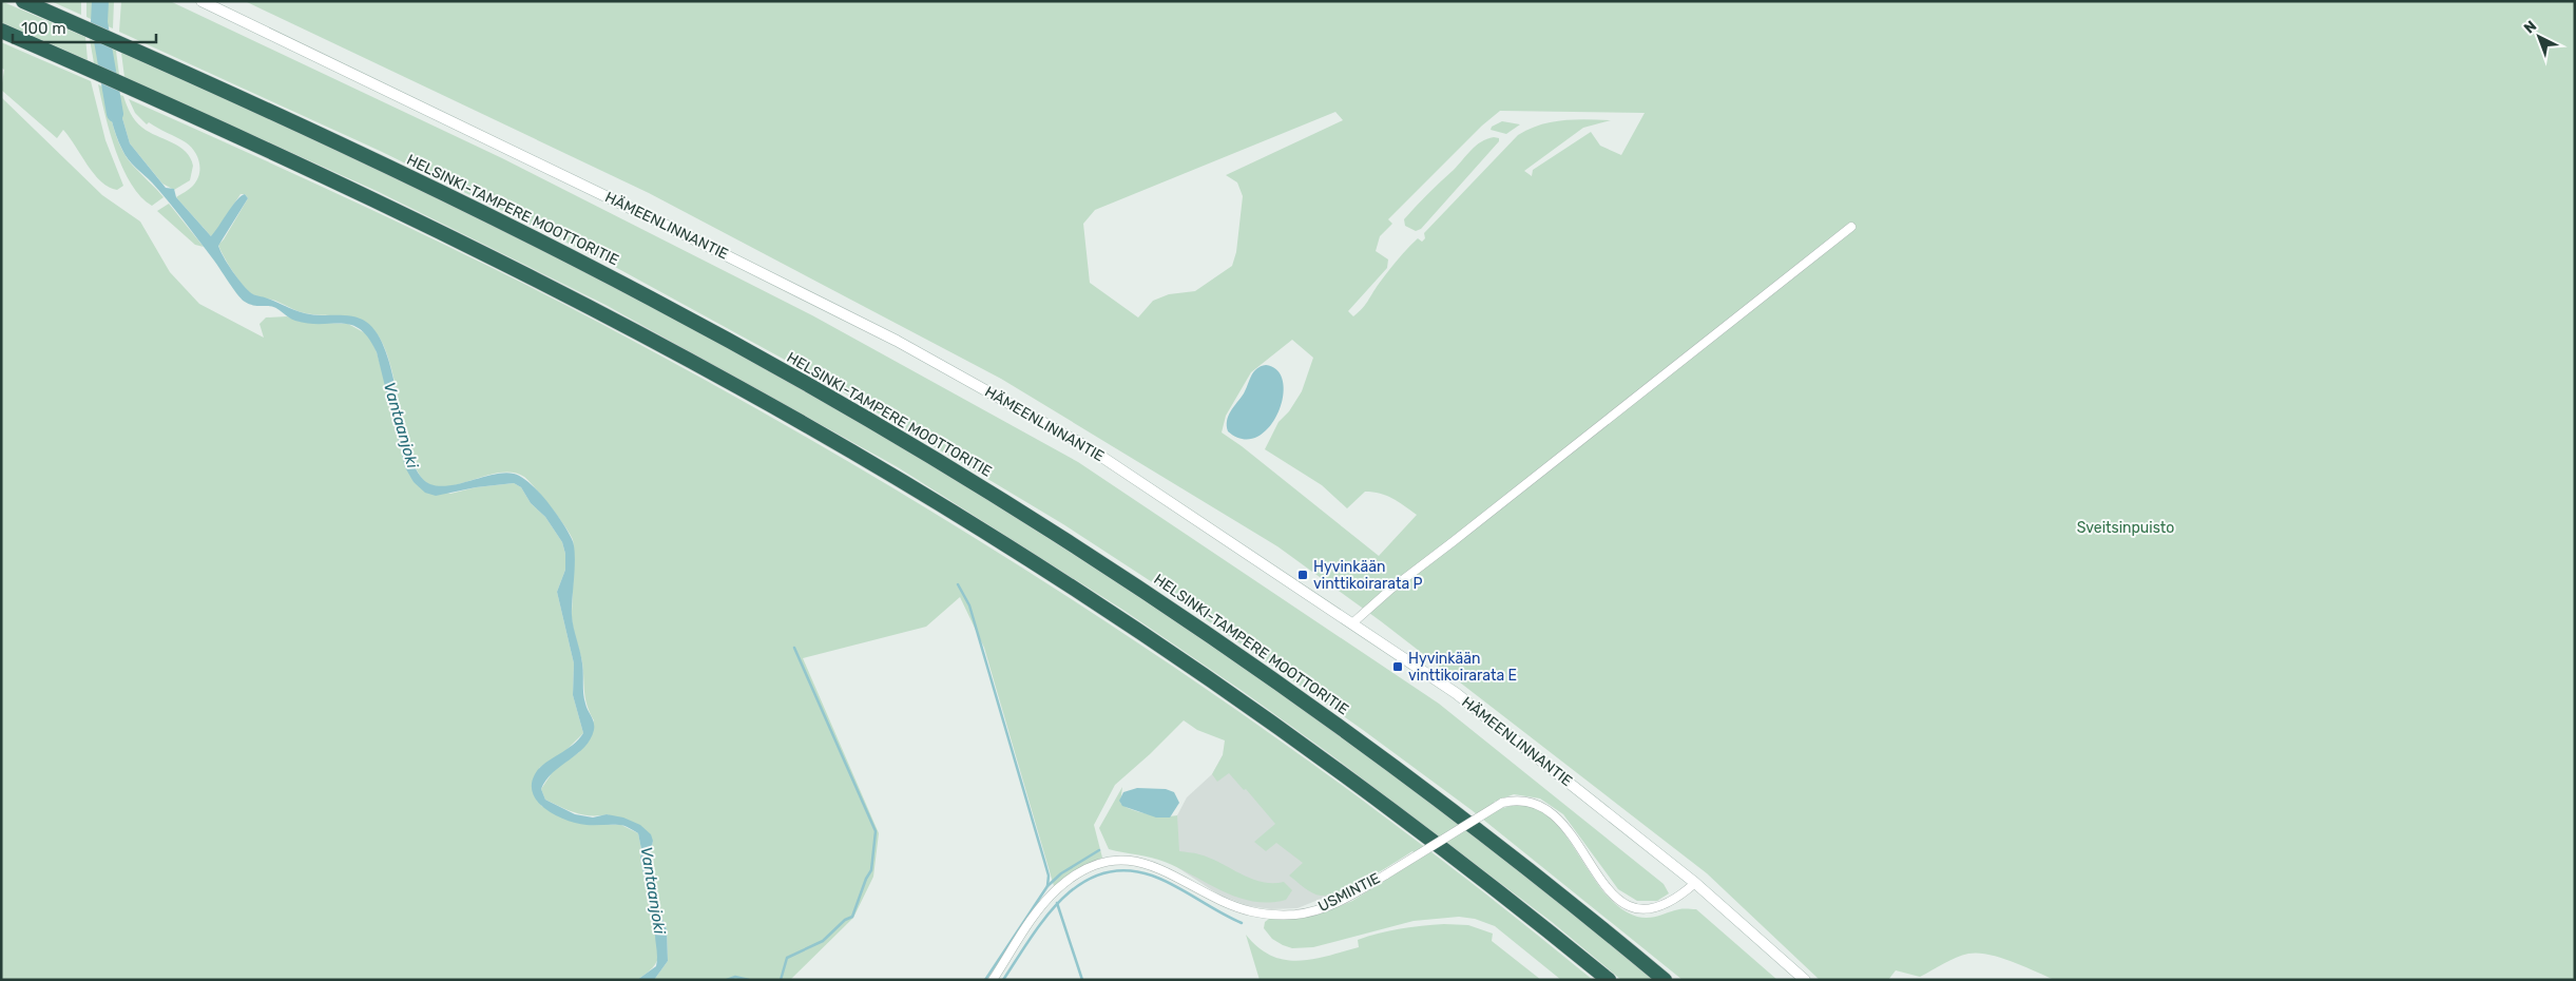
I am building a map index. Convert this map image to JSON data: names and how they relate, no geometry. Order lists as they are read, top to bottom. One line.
{"streets":{"highway":["HELSINKI-TAMPERE MOOTTORITIE"],"main road":["HÄMEENLINNANTIE"],"street":["USMINTIE"]},"crossings":[["HÄMEENLINNANTIE","USMINTIE"]],"water":["Vantaanjoki"],"parks":["Sveitsinpuisto"],"places":{"transit":["Hyvinkään vinttikoirarata P","Hyvinkään vinttikoirarata E"]},"scale_bar":"100 m","north":"top left"}
